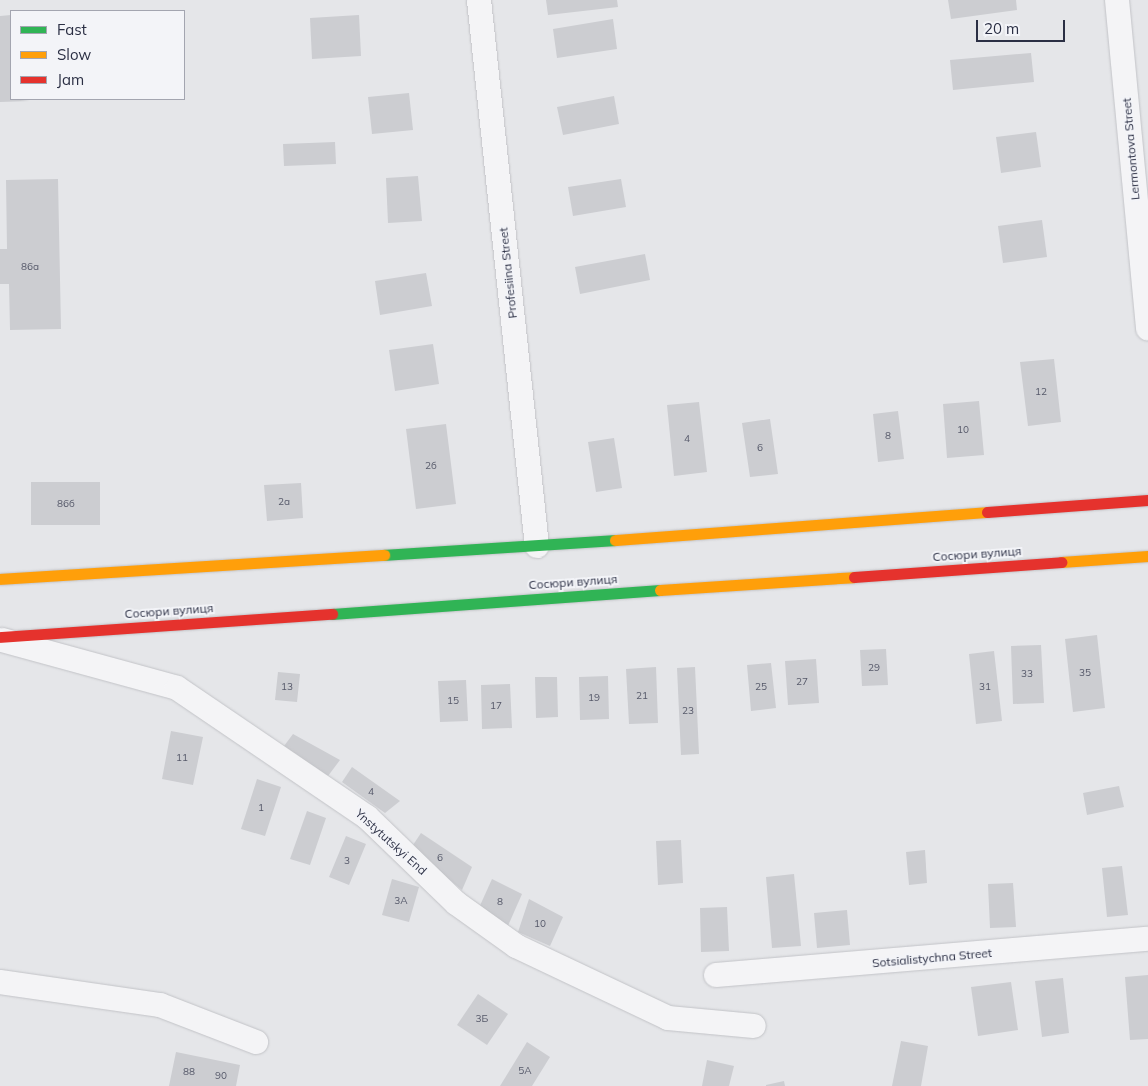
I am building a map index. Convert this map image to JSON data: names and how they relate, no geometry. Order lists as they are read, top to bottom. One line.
{"streets":{"street":["Lermontova Street","Profesiina Street","Сосюри вулиця","Ynstytutskyi End","Sotsialistychna Street"]},"crossings":[["Сосюри вулиця","Ynstytutskyi End"]],"house_numbers":["86а","12","10","8","4","6","2б","2а","86б","29","35","33","27","13","25","31","21","19","15","17","23","11","4","1","6","3","3А","8","10","3Б","5А","88","90"],"legend":["Fast","Slow","Jam"],"scale_bar":"20 m"}
